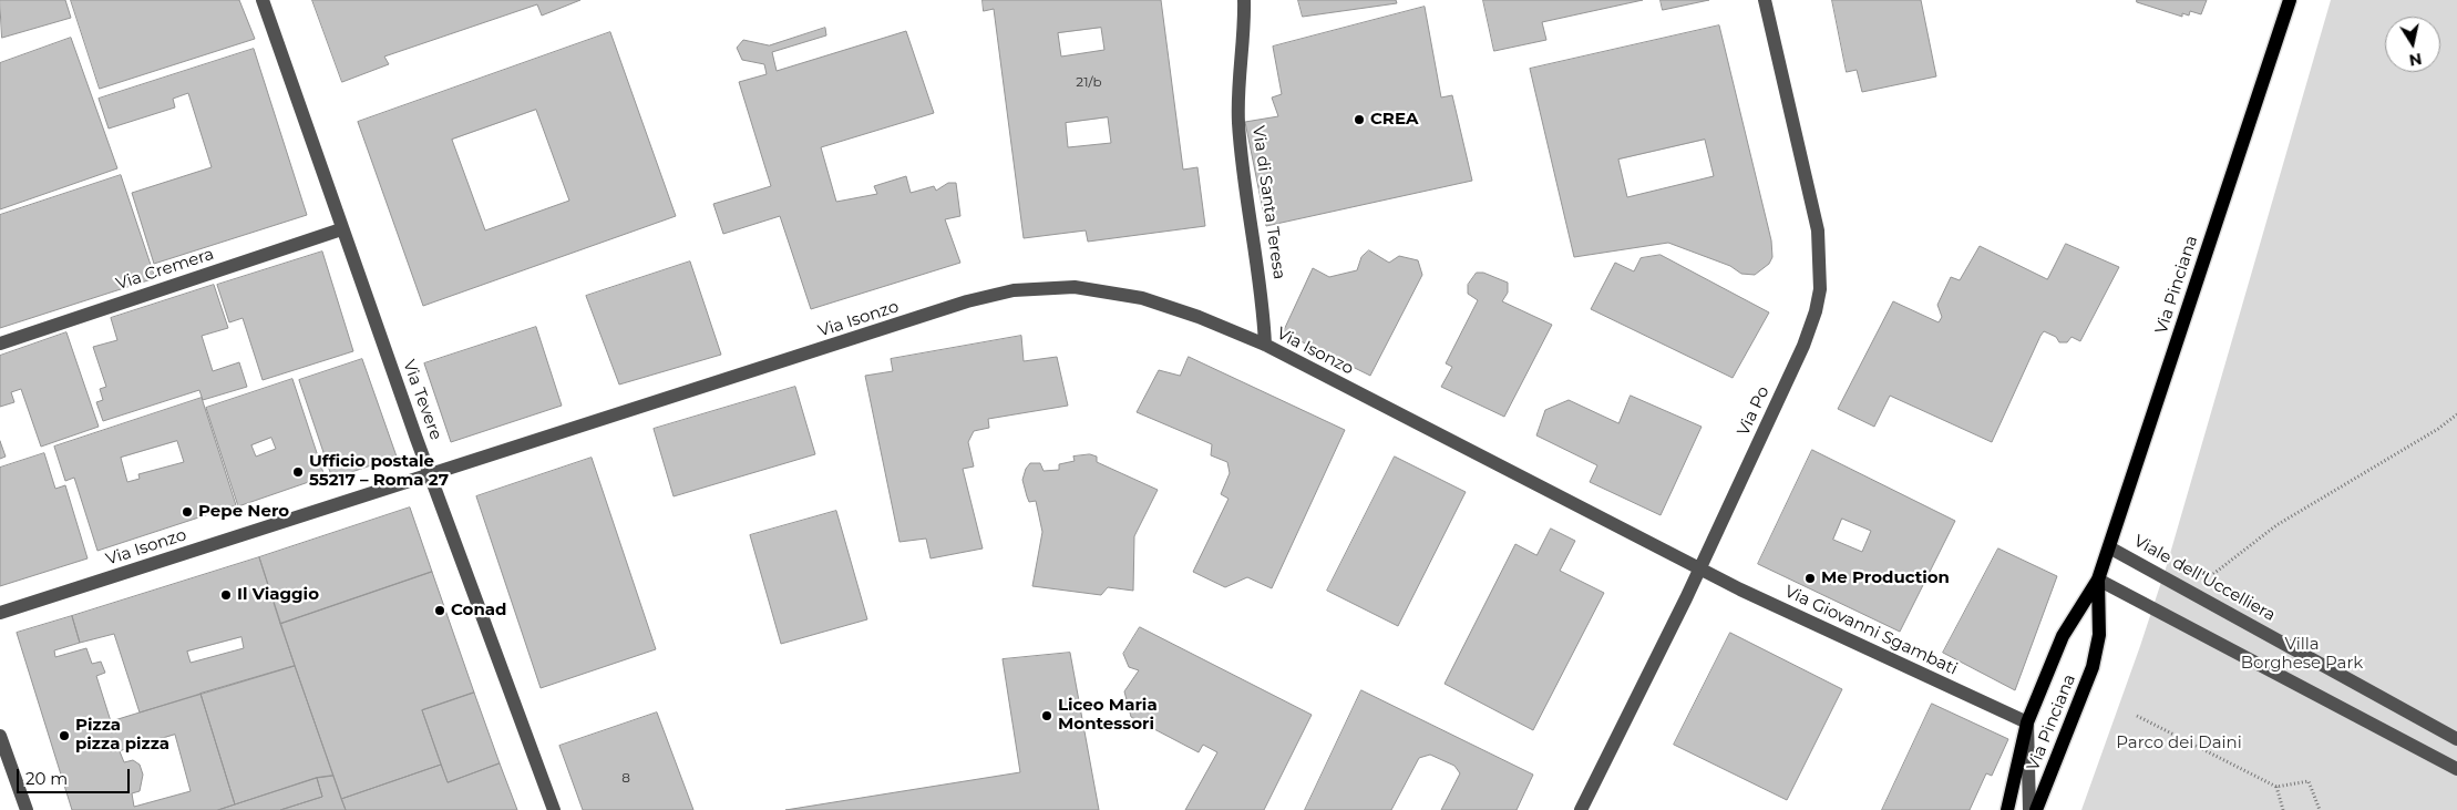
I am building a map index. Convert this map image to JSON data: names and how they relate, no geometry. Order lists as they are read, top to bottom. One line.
{"streets":{"main road":["Via Pinciana"],"street":["Via di Santa Teresa","Via Cremera","Via Isonzo","Via Tevere","Via Po","Viale dell'Uccelliera","Via Giovanni Sgambati"]},"crossings":[["Via di Santa Teresa","Via Isonzo"],["Via Cremera","Via Tevere"],["Via Pinciana","Viale dell'Uccelliera"],["Via Pinciana","Via Giovanni Sgambati"],["Via Isonzo","Via Tevere"],["Via Isonzo","Via Po"],["Via Isonzo","Via Giovanni Sgambati"],["Via Po","Via Giovanni Sgambati"]],"parks":["Villa Borghese Park","Parco dei Daini"],"places":["CREA","Ufficio postale 55217 – Roma 27","Pepe Nero","Me Production","Il Viaggio","Conad","Liceo Maria Montessori","Pizza pizza pizza"],"house_numbers":["21/b","8"],"scale_bar":"20 m","north":"bottom"}
